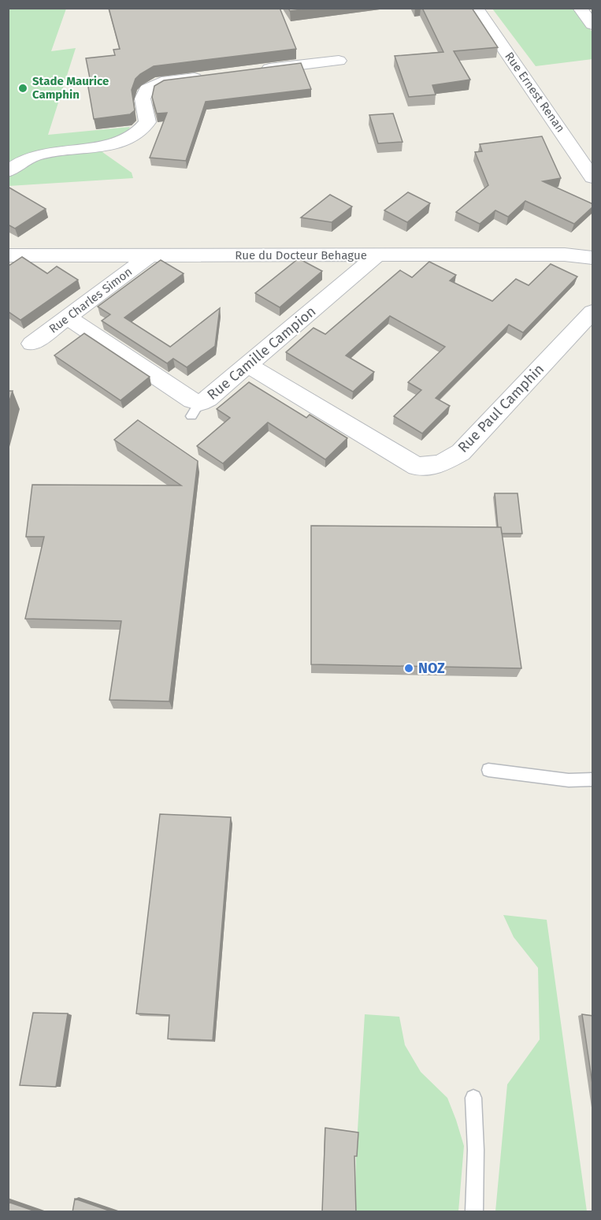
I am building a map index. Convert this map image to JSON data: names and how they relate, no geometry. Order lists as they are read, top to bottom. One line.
{"streets":{"street":["Rue Ernest Renan","Rue du Docteur Behague","Rue Charles Simon","Rue Camille Campion","Rue Paul Camphin"]},"crossings":[["Rue du Docteur Behague","Rue Charles Simon"],["Rue du Docteur Behague","Rue Camille Campion"],["Rue Charles Simon","Rue Camille Campion"],["Rue Camille Campion","Rue Paul Camphin"]],"places":["Stade Maurice Camphin","NOZ"]}
